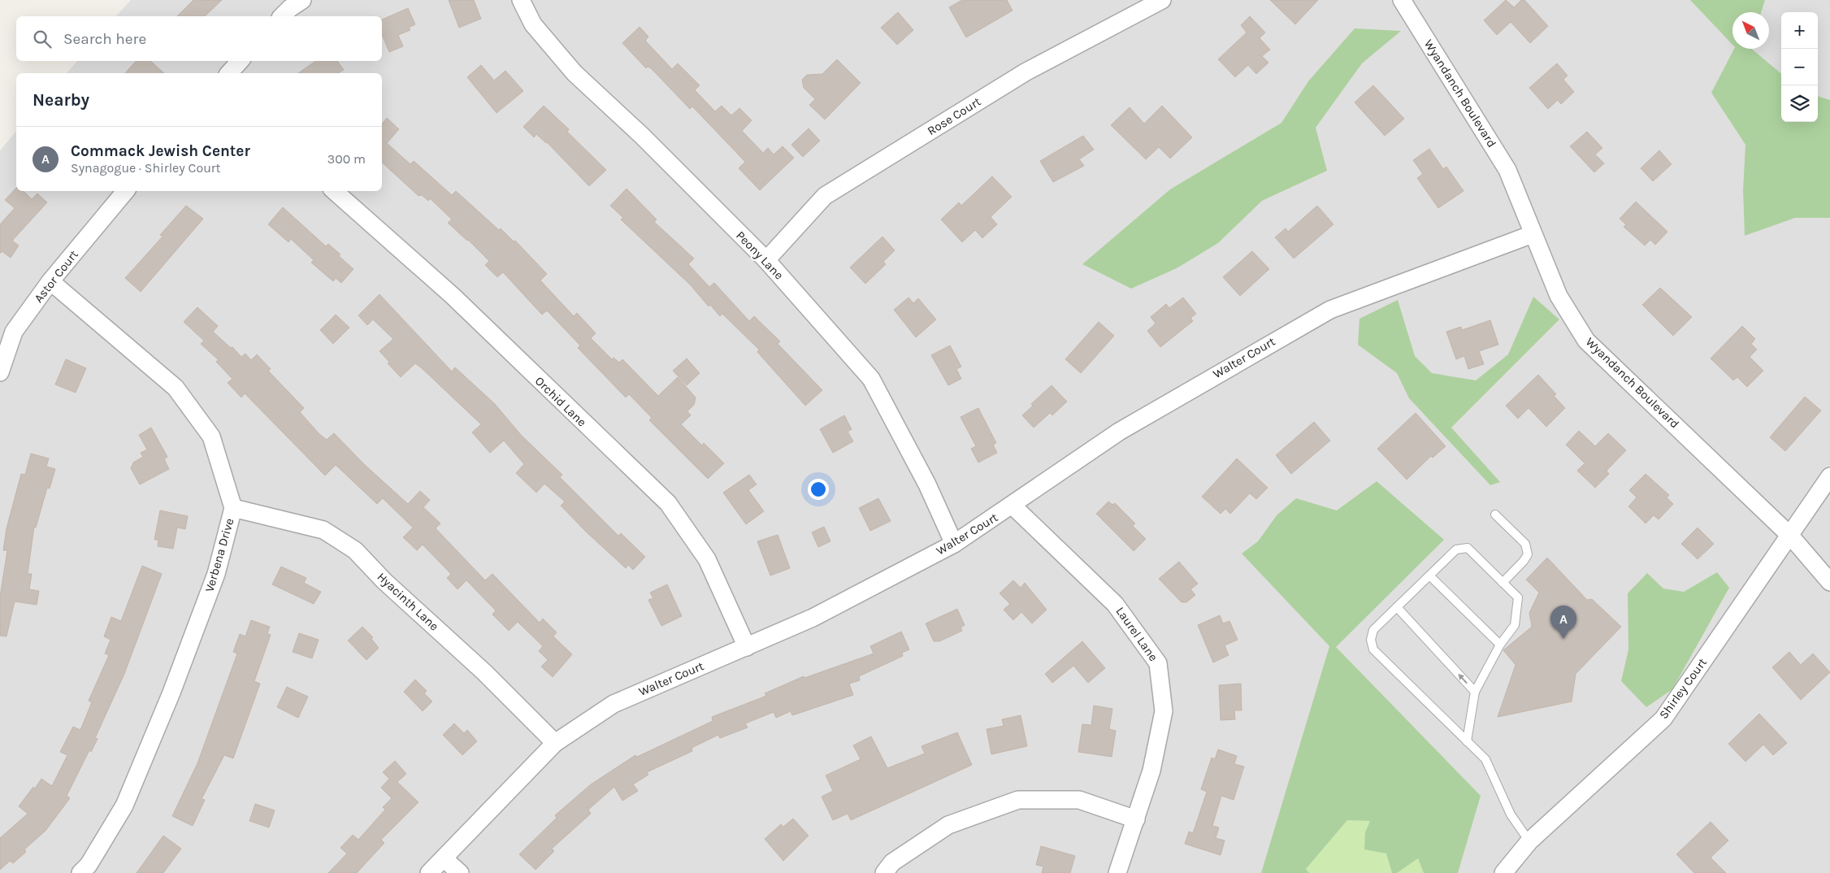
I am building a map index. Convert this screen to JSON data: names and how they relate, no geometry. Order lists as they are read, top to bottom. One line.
{"streets":{"street":["Wyandanch Boulevard","Rose Court","Peony Lane","Astor Court","Walter Court","Orchid Lane","Verbena Drive","Hyacinth Lane","Laurel Lane","Shirley Court"]},"crossings":[["Wyandanch Boulevard","Walter Court"],["Wyandanch Boulevard","Shirley Court"],["Rose Court","Peony Lane"],["Peony Lane","Walter Court"],["Astor Court","Verbena Drive"],["Walter Court","Orchid Lane"],["Walter Court","Hyacinth Lane"],["Walter Court","Laurel Lane"],["Verbena Drive","Hyacinth Lane"]],"north":"top left","page":{"map_buttons":["+","−"],"search":"Search here","heading":"Nearby","list":[{"mark":"A","name":"Commack Jewish Center","note":"Synagogue · Shirley Court","value":"300 m"}],"pins":"A"}}
